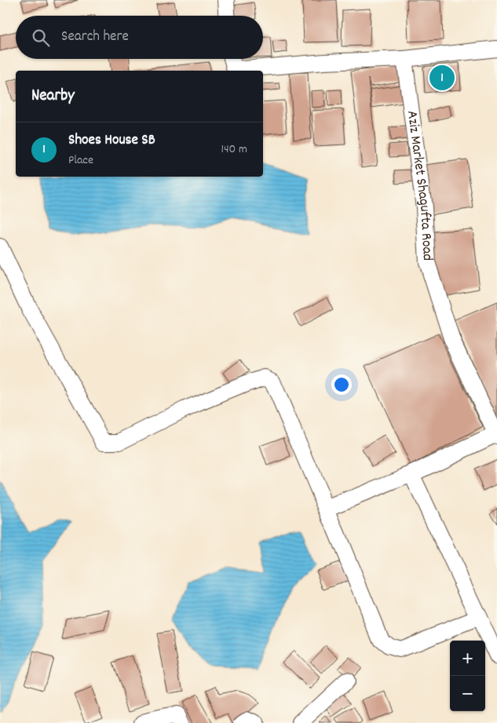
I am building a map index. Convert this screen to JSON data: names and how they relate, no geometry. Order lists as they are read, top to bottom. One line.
{"streets":{"street":["Aziz Market Shagufta Road"]},"page":{"search":"Search here","pins":"1","heading":"Nearby","list":[{"mark":"1","name":"Shoes House SB","note":"Place","value":"140 m"}],"map_buttons":["+","−"]}}
